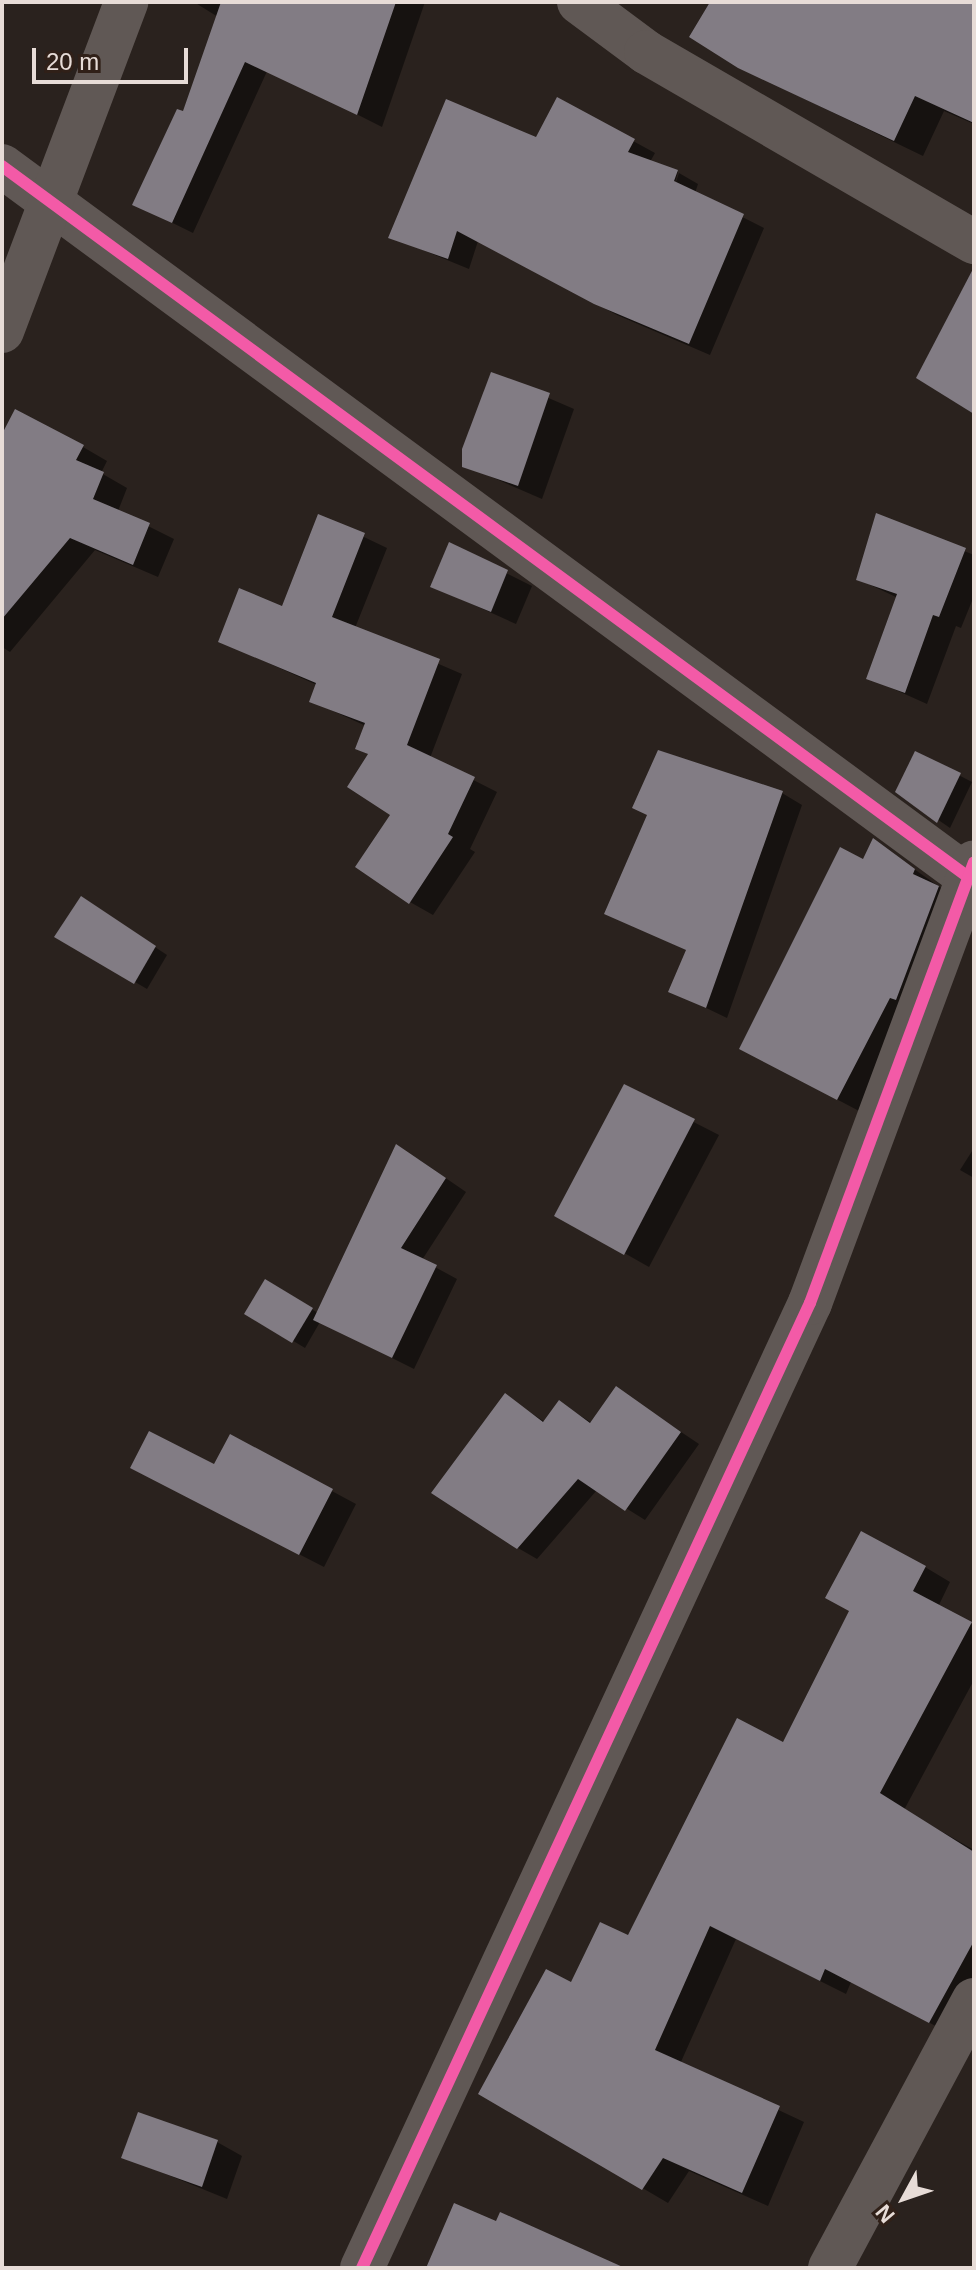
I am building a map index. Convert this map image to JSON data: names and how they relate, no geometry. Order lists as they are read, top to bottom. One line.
{"scale_bar":"20 m","north":"bottom left"}
